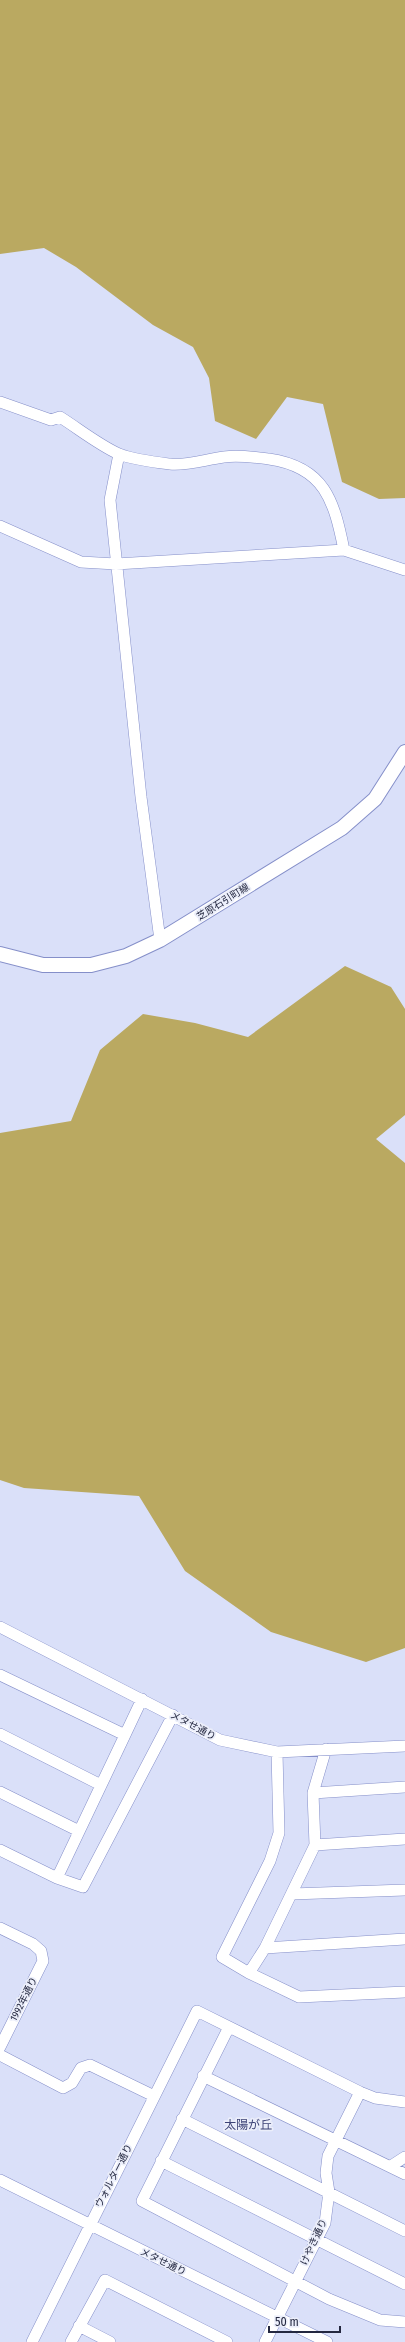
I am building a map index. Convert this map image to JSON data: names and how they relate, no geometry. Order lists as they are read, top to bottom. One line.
{"streets":{"main road":["芝原石引町線"],"street":["メタせ通り","1992年通り","ウォルター通り","けやき通り"]},"crossings":[["メタせ通り","ウォルター通り"],["メタせ通り","けやき通り"]],"districts":["太陽が丘"],"scale_bar":"50 m"}
